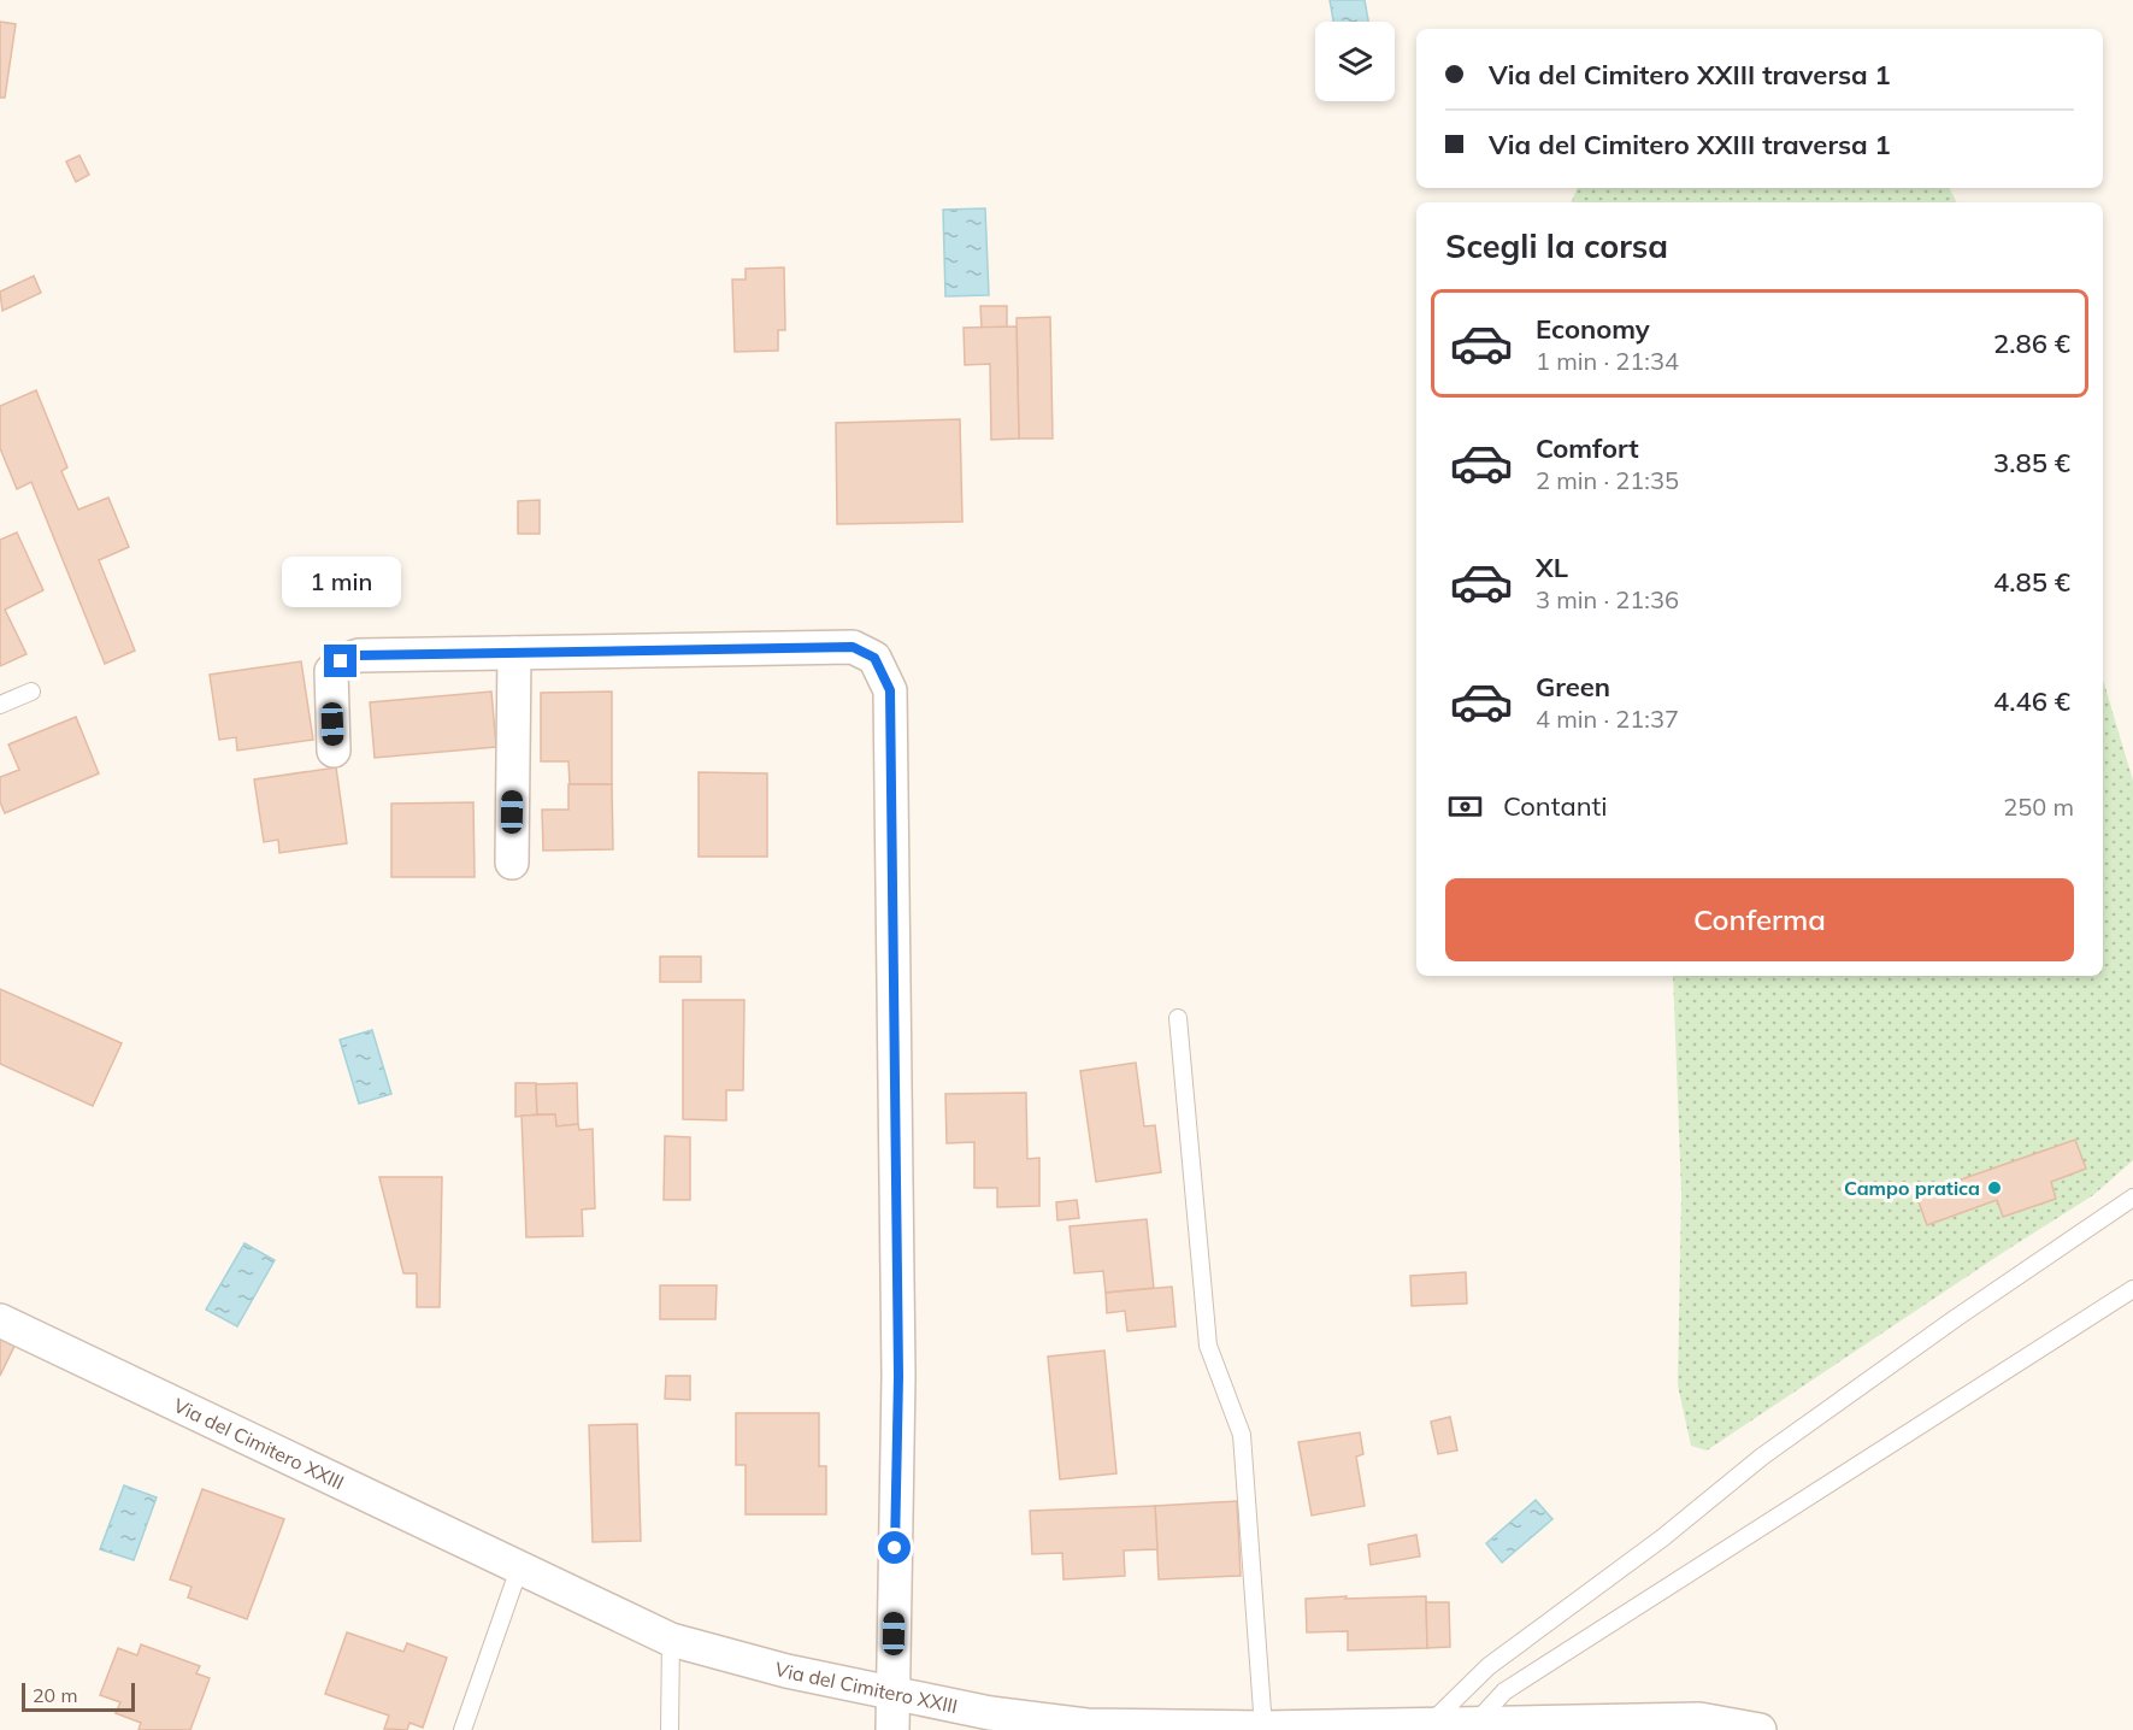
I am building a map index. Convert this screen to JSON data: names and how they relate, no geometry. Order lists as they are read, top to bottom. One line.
{"streets":{"street":["Via del Cimitero XXIII"]},"places":["Campo pratica"],"scale_bar":"20 m","page":{"banner":["Via del Cimitero XXIII traversa 1","Via del Cimitero XXIII traversa 1"],"heading":"Scegli la corsa","list":[{"name":"Economy","note":"1 min · 21:34","value":"2.86 €"},{"name":"Comfort","note":"2 min · 21:35","value":"3.85 €"},{"name":"XL","note":"3 min · 21:36","value":"4.85 €"},{"name":"Green","note":"4 min · 21:37","value":"4.46 €"}],"bubble":"1 min","pay":["Contanti","250 m"],"buttons":"Conferma","scale":"20 m"}}
